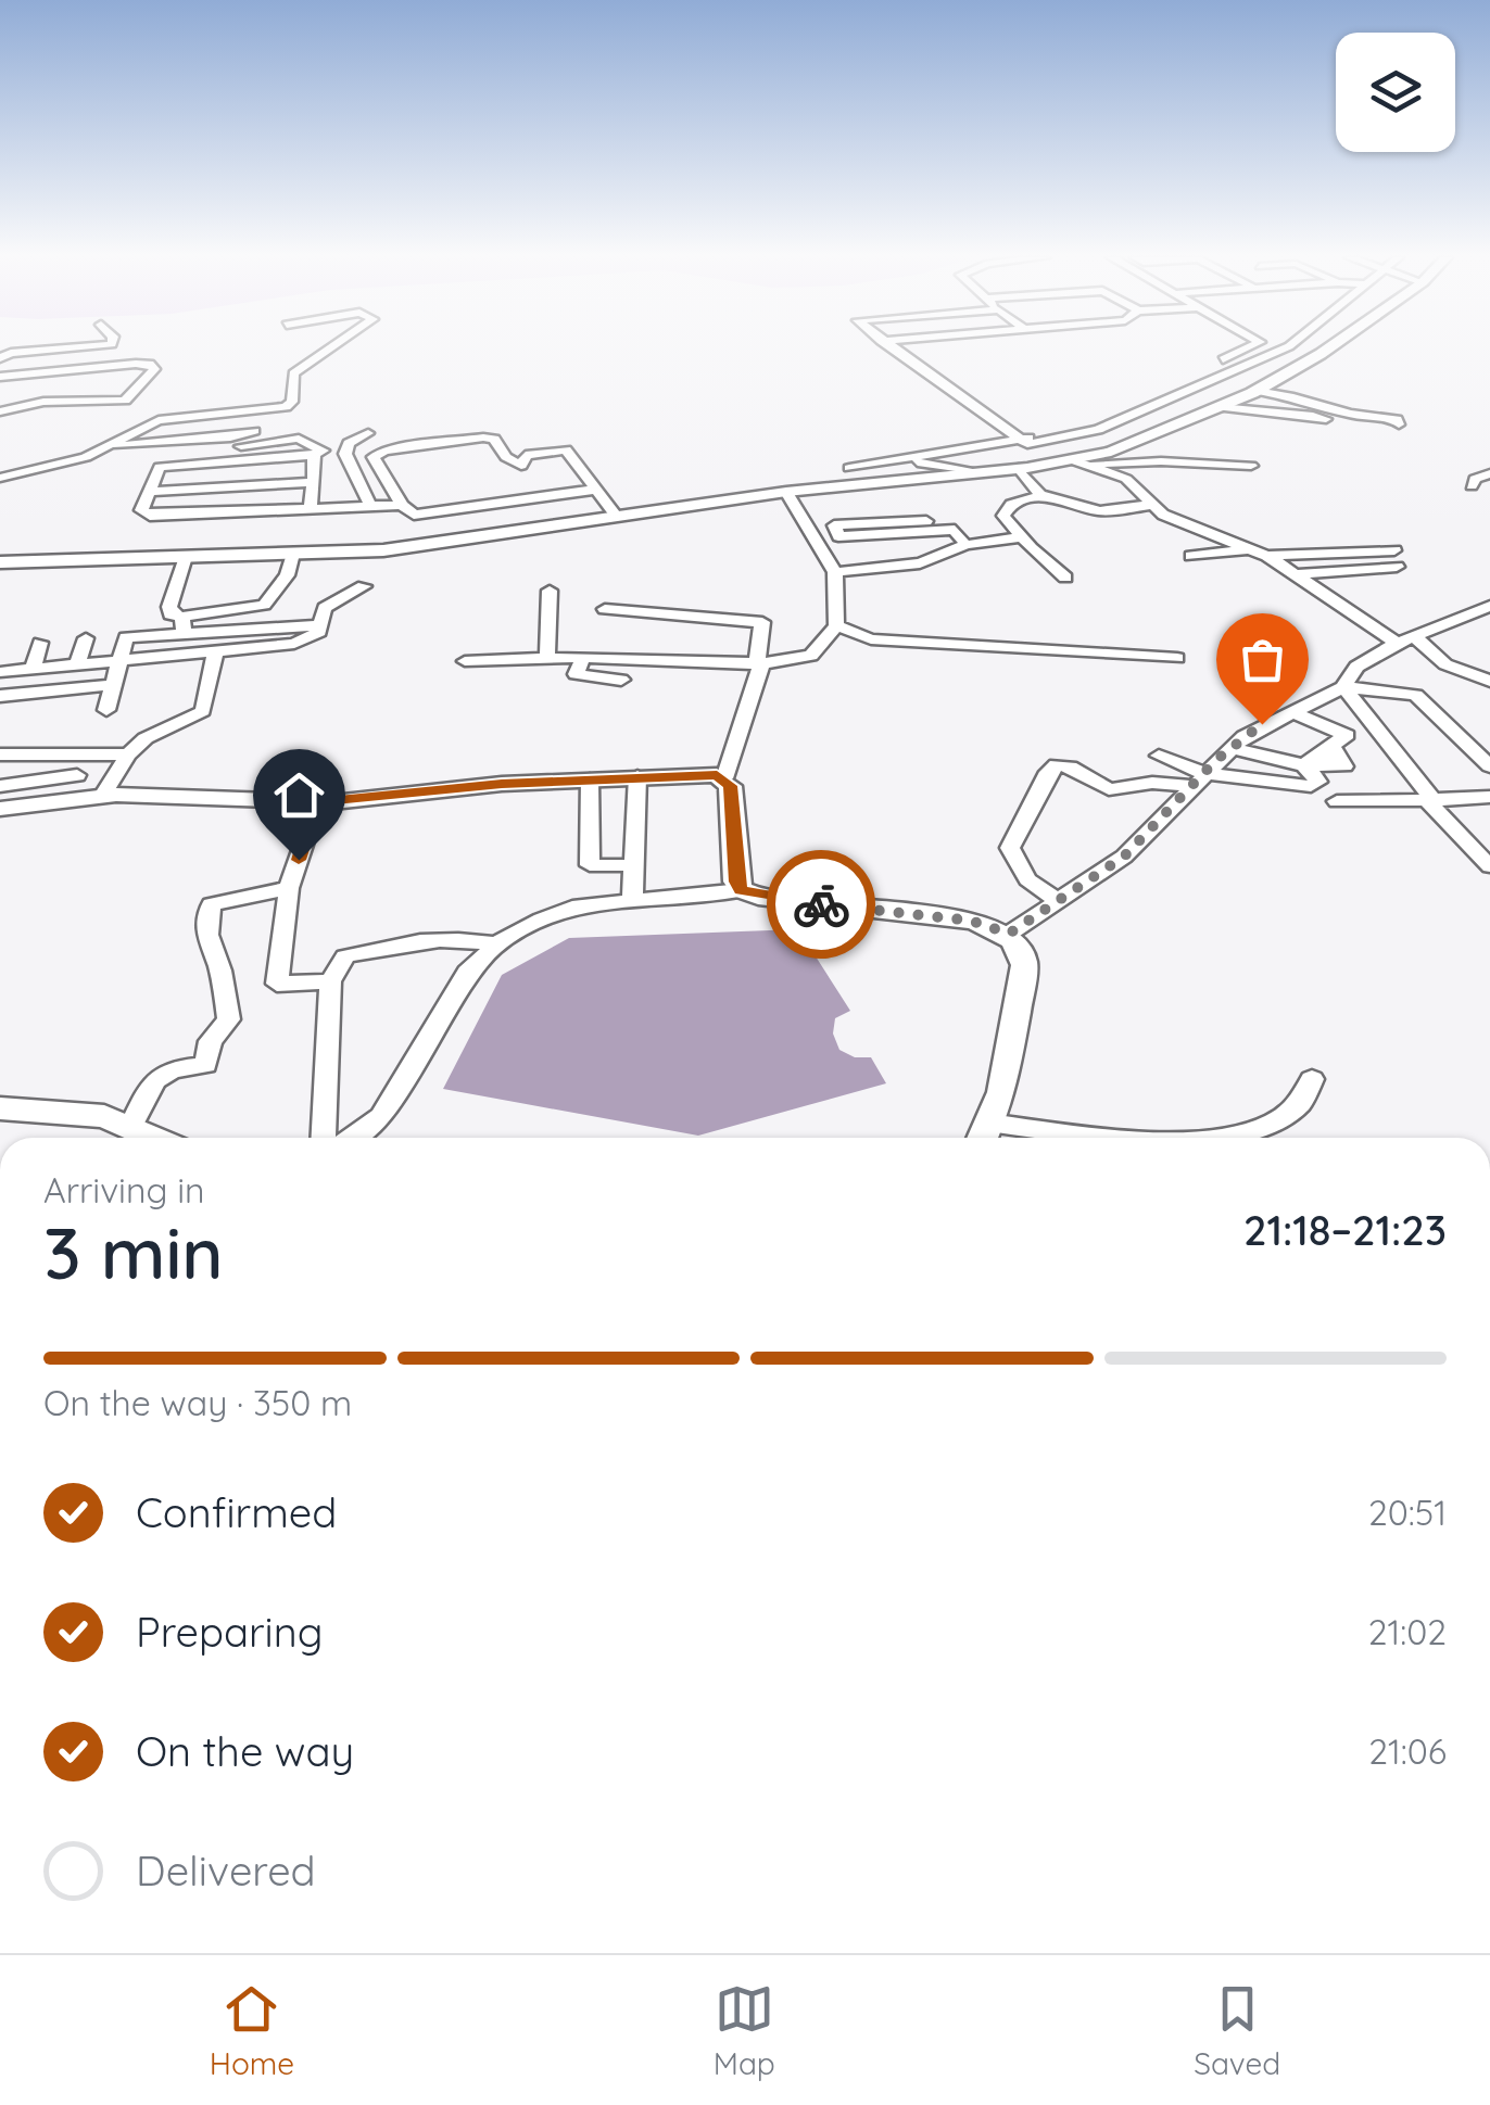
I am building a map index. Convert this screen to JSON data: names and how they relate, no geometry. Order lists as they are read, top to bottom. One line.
{"page":{"heading":["3 min","Arriving in","21:18–21:23"],"bar":"On the way · 350 m","list":[["Confirmed","20:51"],["Preparing","21:02"],["On the way","21:06"],"Delivered"],"tabs":["Home","Map","Saved"]}}
